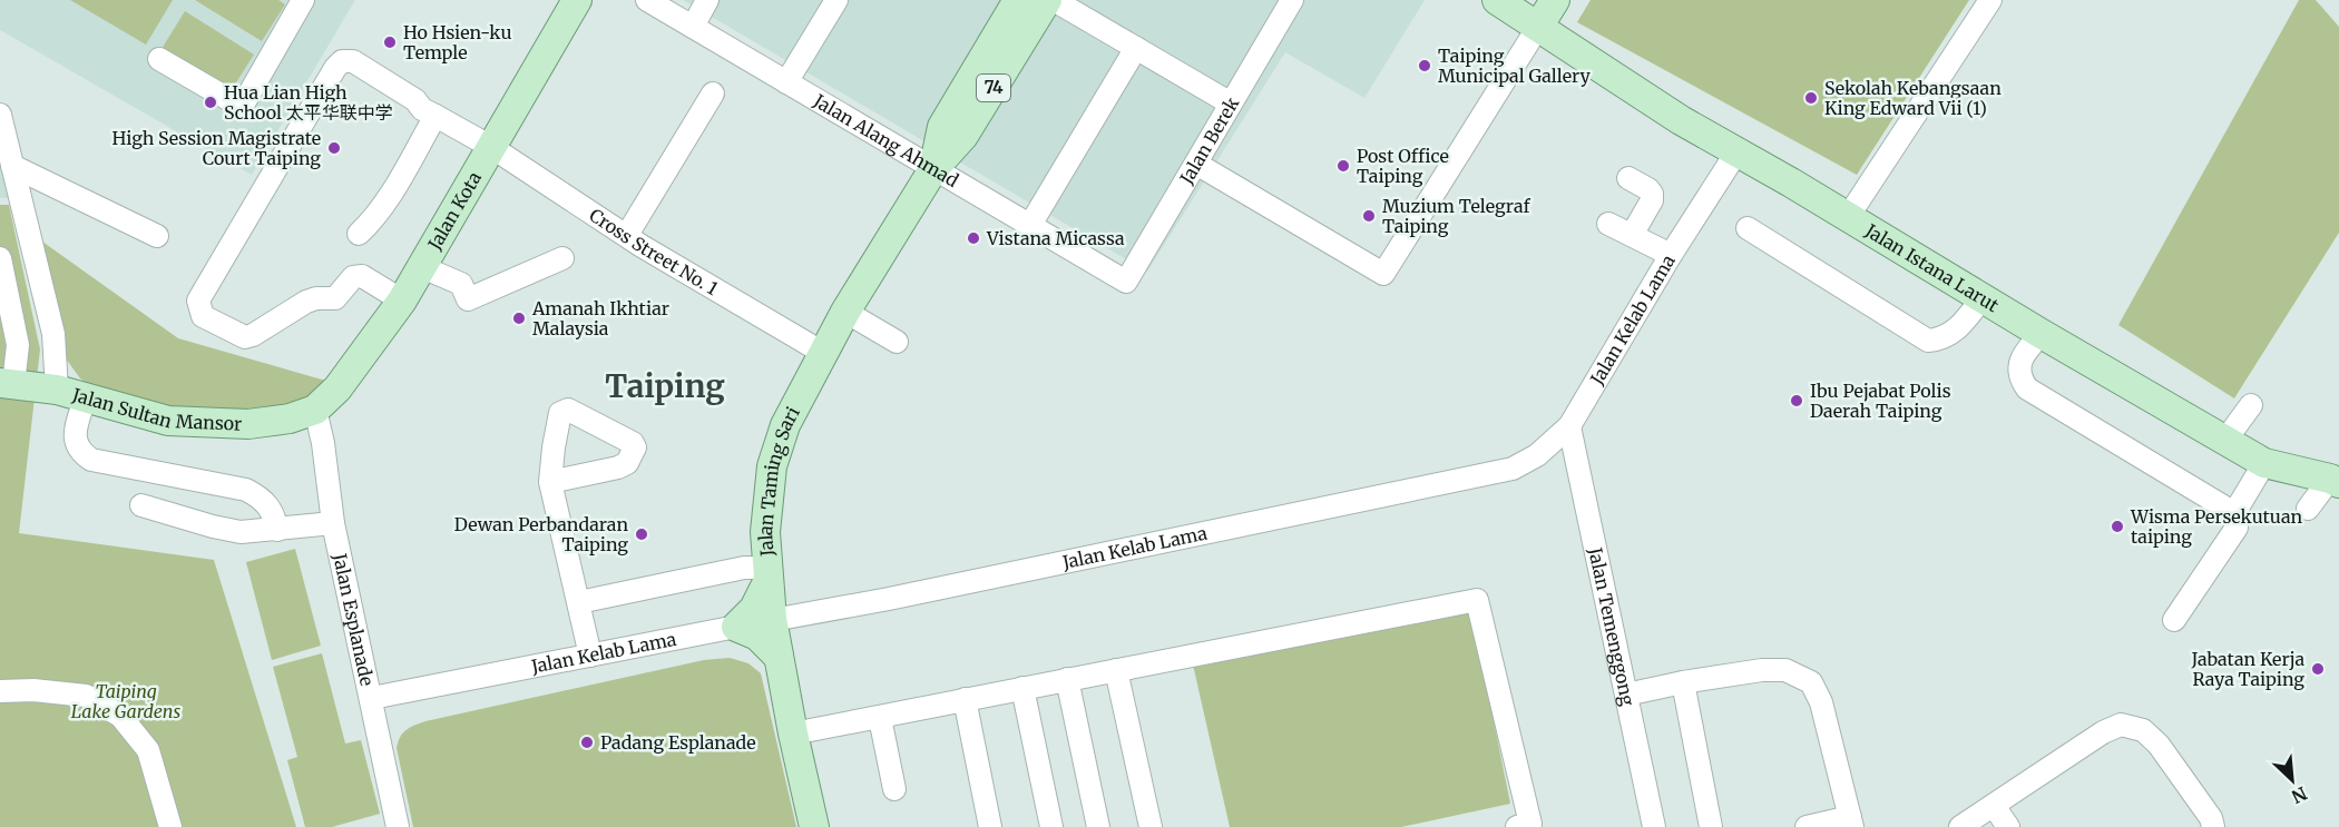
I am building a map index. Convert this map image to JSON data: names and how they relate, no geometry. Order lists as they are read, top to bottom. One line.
{"streets":{"main road":["74","Jalan Kota","Jalan Istana Larut","Jalan Sultan Mansor","Jalan Taming Sari"],"street":["Jalan Berek","Jalan Alang Ahmad","Cross Street No. 1","Jalan Kelab Lama","Jalan Esplanade","Jalan Temenggong"]},"crossings":[["Jalan Berek","Jalan Alang Ahmad"],["Jalan Alang Ahmad","Jalan Taming Sari"],["Jalan Kota","Cross Street No. 1"],["Jalan Kota","Jalan Sultan Mansor"],["Jalan Kota","Jalan Esplanade"],["Cross Street No. 1","Jalan Taming Sari"],["Jalan Istana Larut","Jalan Kelab Lama"],["Jalan Kelab Lama","Jalan Taming Sari"],["Jalan Kelab Lama","Jalan Esplanade"],["Jalan Kelab Lama","Jalan Temenggong"],["Jalan Sultan Mansor","Jalan Esplanade"]],"districts":["Taiping"],"parks":["Taiping Lake Gardens"],"places":["Ho Hsien-ku Temple","Taiping Municipal Gallery","Sekolah Kebangsaan King Edward Vii (1)","Hua Lian High School 太平华联中学","High Session Magistrate Court Taiping","Post Office Taiping","Muzium Telegraf Taiping","Vistana Micassa","Amanah Ikhtiar Malaysia","Ibu Pejabat Polis Daerah Taiping","Wisma Persekutuan taiping","Dewan Perbandaran Taiping","Jabatan Kerja Raya Taiping","Padang Esplanade"],"north":"bottom right"}
